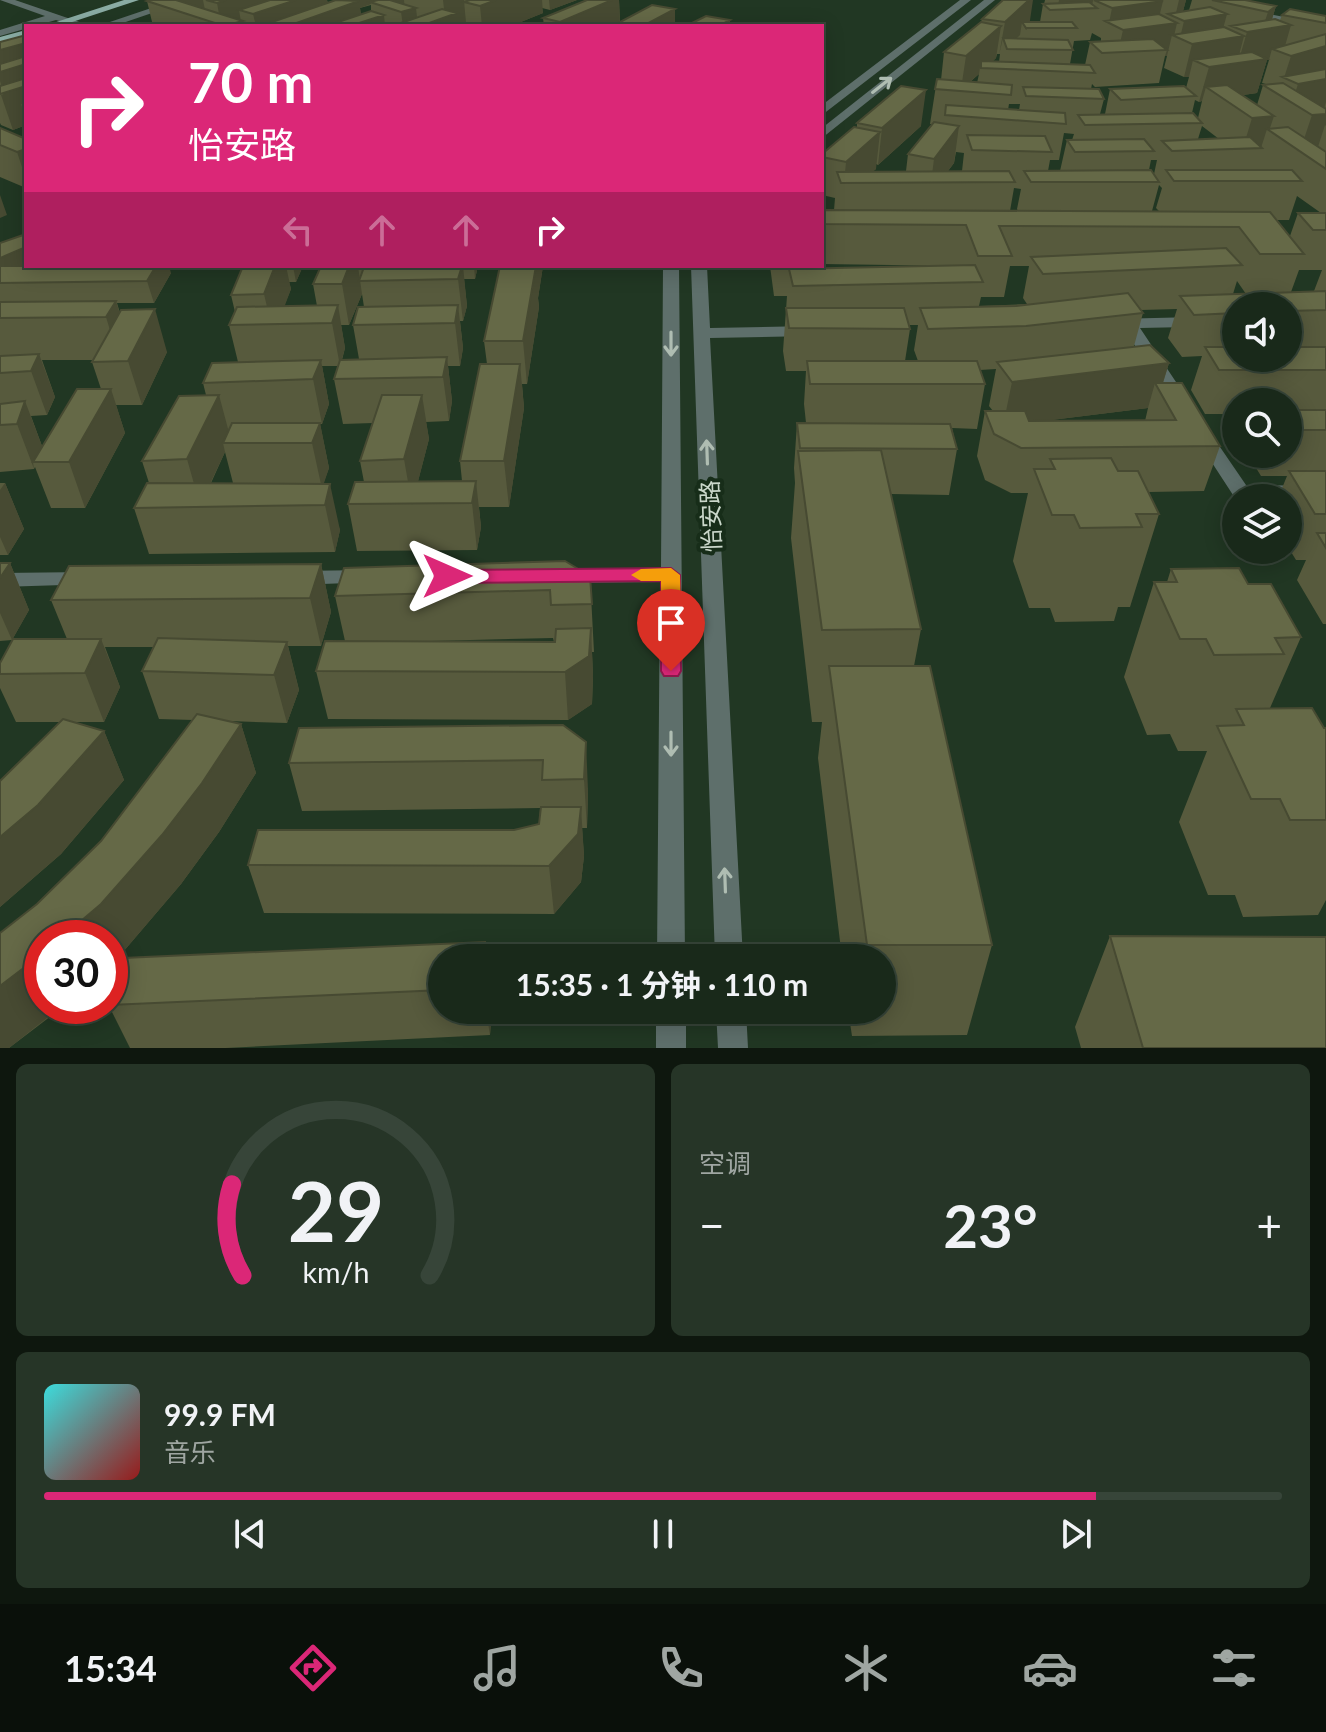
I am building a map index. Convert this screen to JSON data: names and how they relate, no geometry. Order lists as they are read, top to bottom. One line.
{"streets":{"street":["怡安路"]},"page":{"turn":["70 m","怡安路"],"limit":"30","trip":"15:35 · 1 分钟 · 110 m","tile":"空调","heat":["−","23°","+"],"song":["99.9 FM","音乐"],"tabs":"15:34","gauge":["29","km/h"]}}
